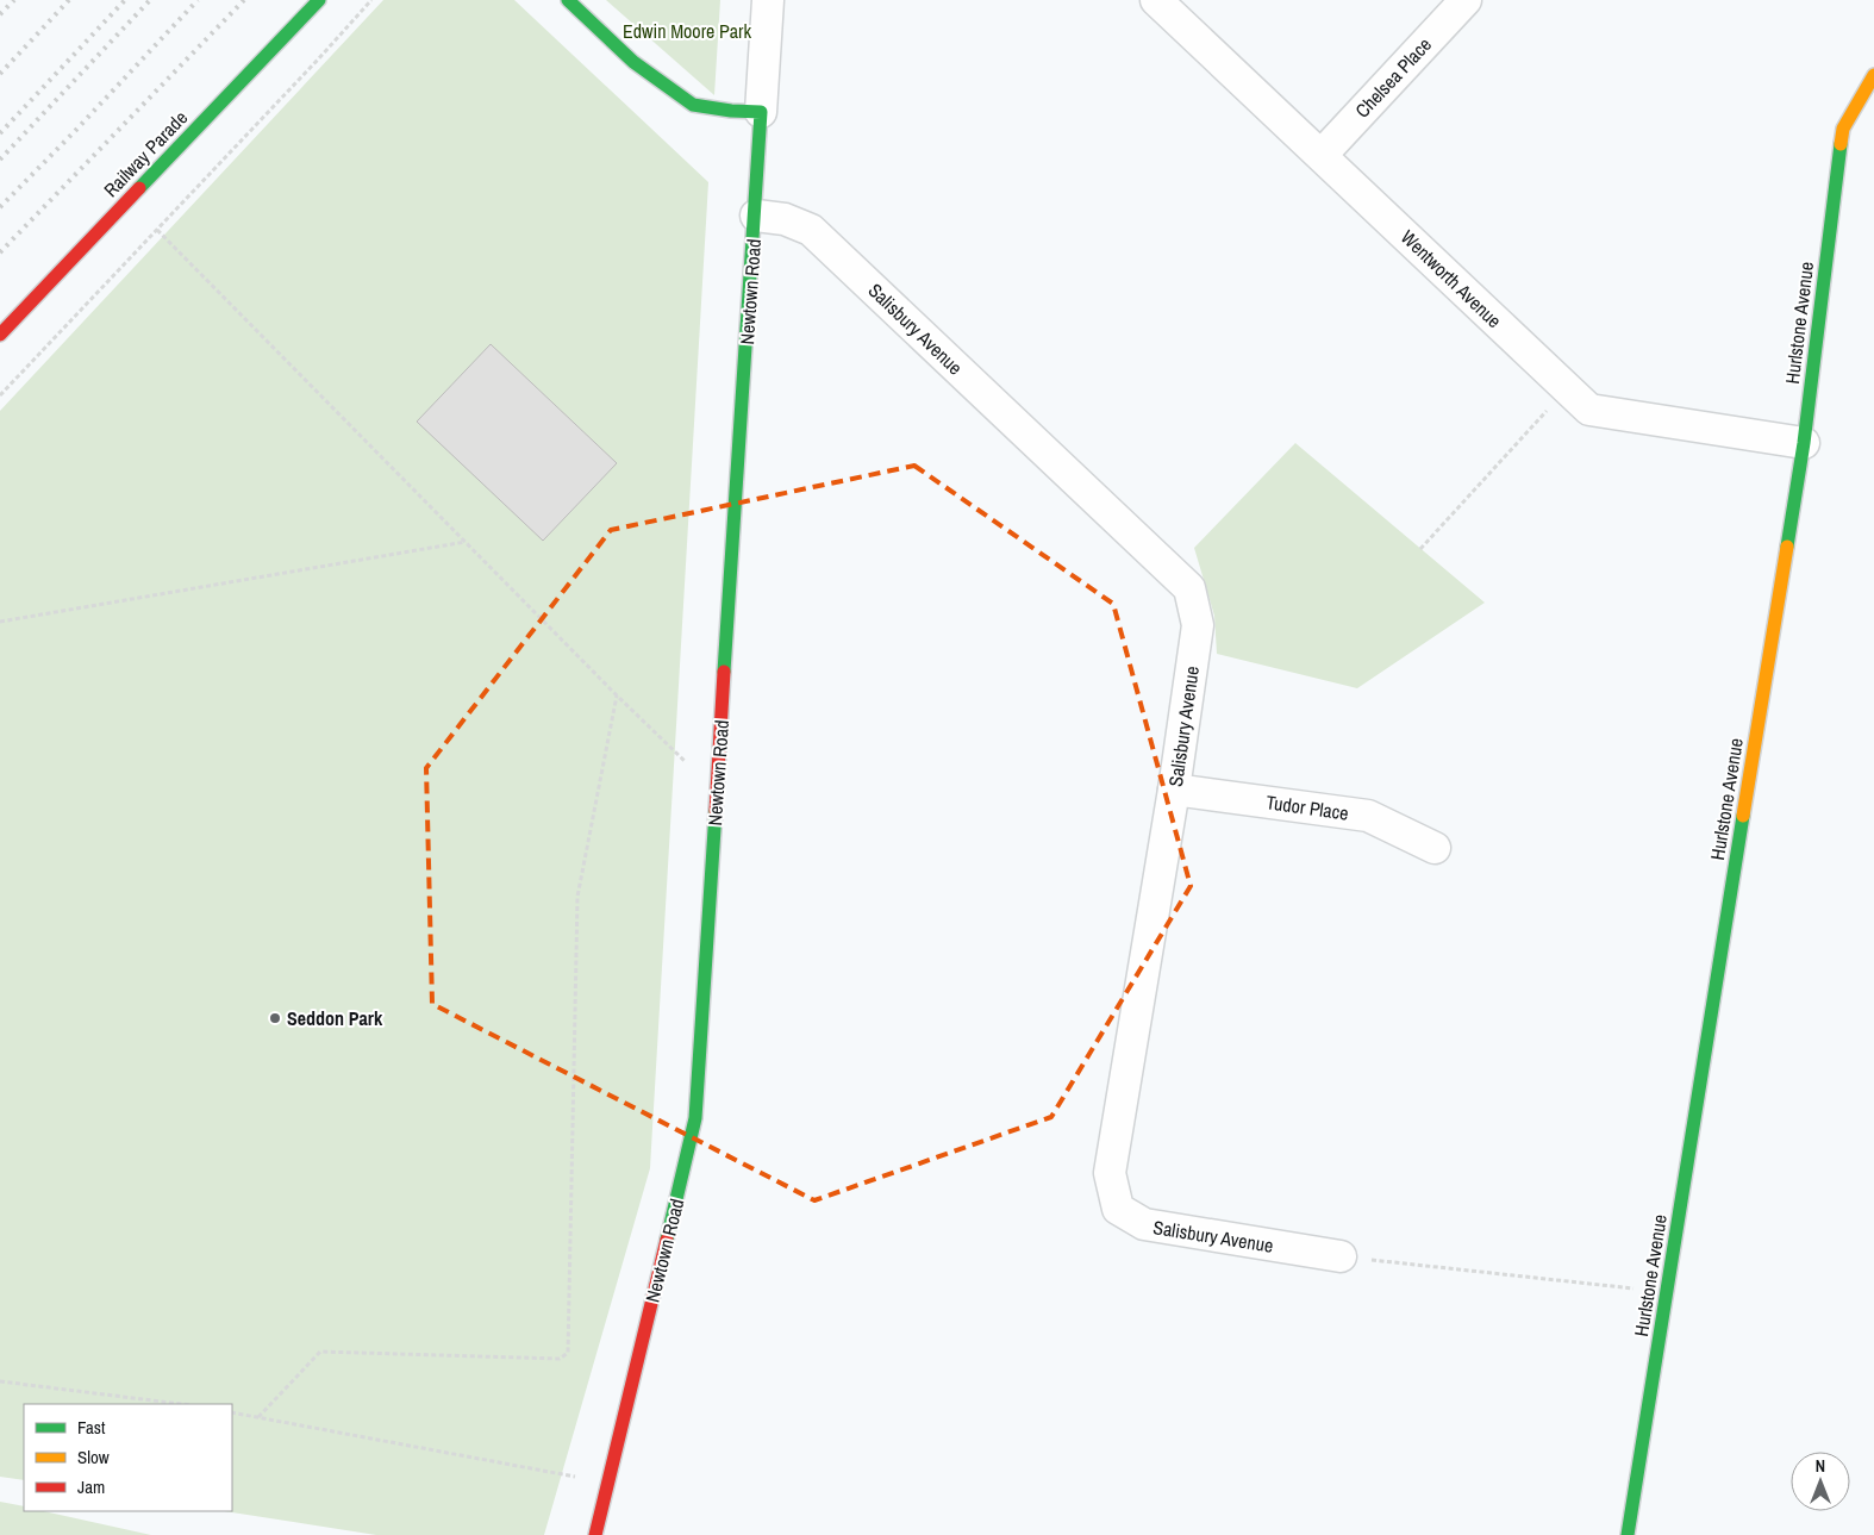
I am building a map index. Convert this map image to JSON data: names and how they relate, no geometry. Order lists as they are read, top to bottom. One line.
{"streets":{"street":["Chelsea Place","Railway Parade","Wentworth Avenue","Newtown Road","Hurlstone Avenue","Salisbury Avenue","Tudor Place"]},"crossings":[["Chelsea Place","Wentworth Avenue"],["Wentworth Avenue","Hurlstone Avenue"],["Newtown Road","Salisbury Avenue"],["Salisbury Avenue","Tudor Place"]],"parks":["Edwin Moore Park"],"places":["Seddon Park"],"legend":["Fast","Slow","Jam"],"north":"top"}
